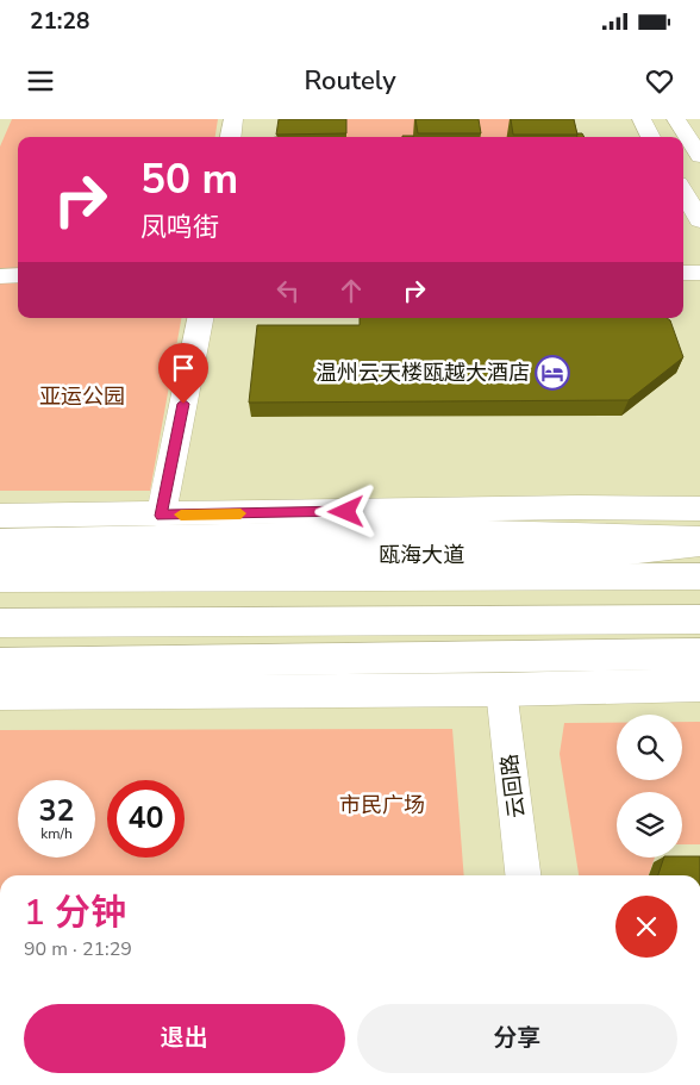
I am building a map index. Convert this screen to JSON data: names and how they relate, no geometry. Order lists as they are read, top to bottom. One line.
{"streets":{"main road":["瓯海大道"],"street":["云回路"]},"parks":["亚运公园","市民广场"],"places":{"hotel":["温州云天楼瓯越大酒店"]},"page":{"status":"21:28","header":"Routely","turn":["50 m","凤鸣街"],"speed":"32 km/h","limit":"40","heading":["1 分钟","90 m · 21:29"],"buttons":["退出","分享"]}}
